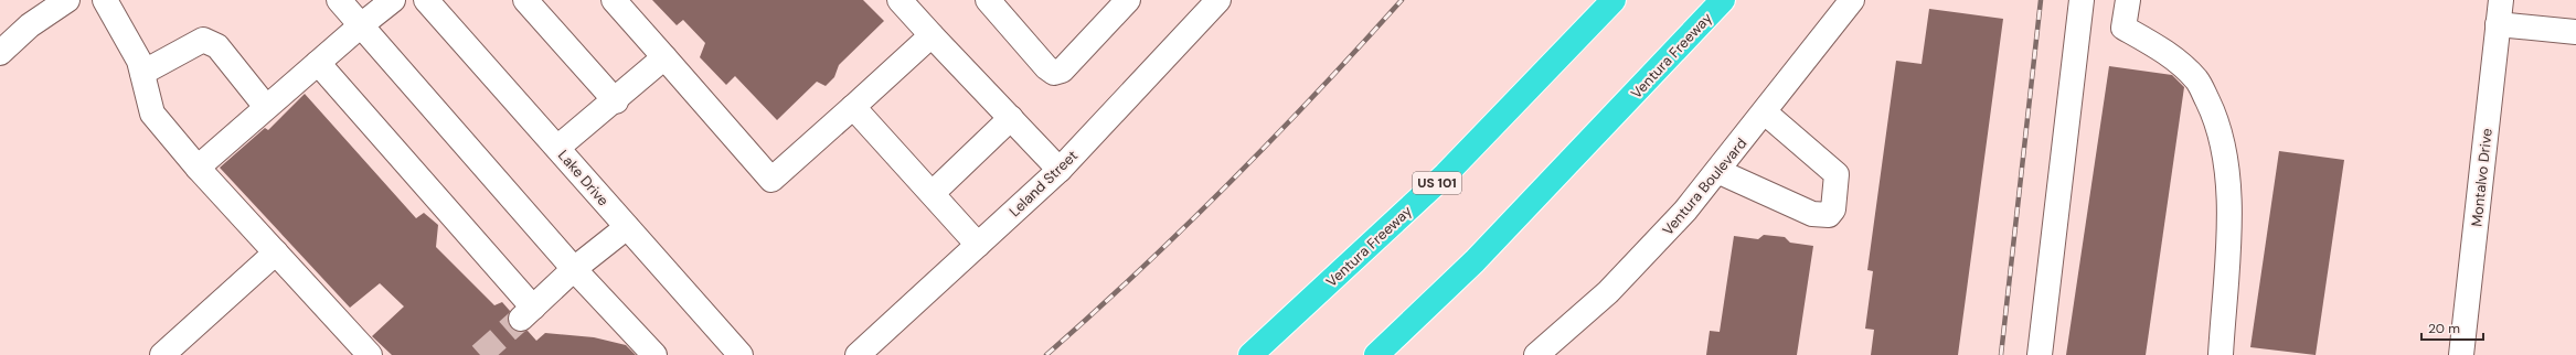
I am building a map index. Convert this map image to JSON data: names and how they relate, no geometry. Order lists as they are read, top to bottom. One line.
{"streets":{"highway":["Ventura Freeway","US 101"],"street":["Lake Drive","Montalvo Drive","Leland Street","Ventura Boulevard"]},"scale_bar":"20 m"}
